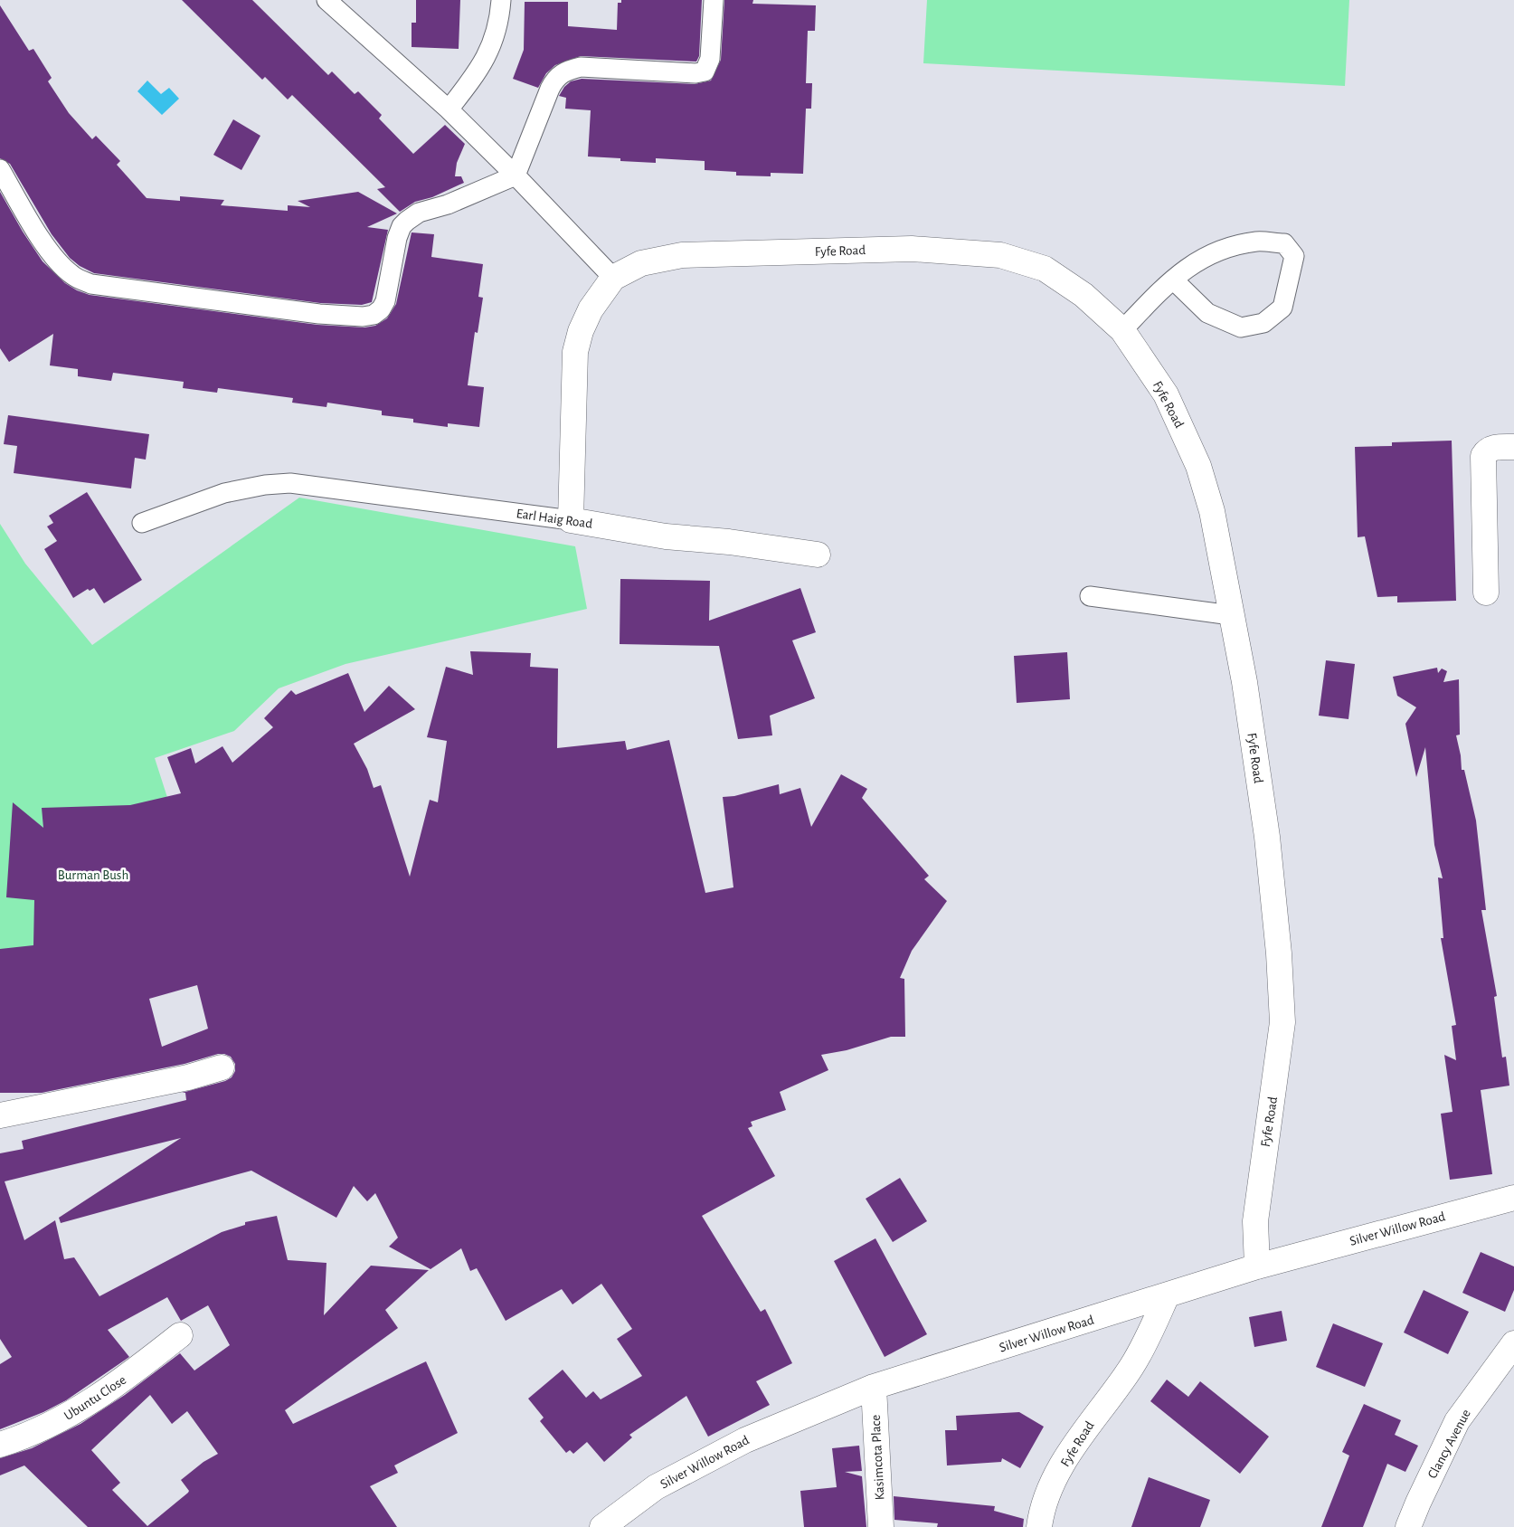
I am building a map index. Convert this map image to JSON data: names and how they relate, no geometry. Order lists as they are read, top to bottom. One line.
{"streets":{"street":["Fyfe Road","Earl Haig Road","Silver Willow Road","Ubuntu Close","Clancy Avenue","Kasimcota Place"]},"crossings":[["Fyfe Road","Earl Haig Road"],["Fyfe Road","Silver Willow Road"],["Silver Willow Road","Kasimcota Place"]],"parks":["Burman Bush"]}
